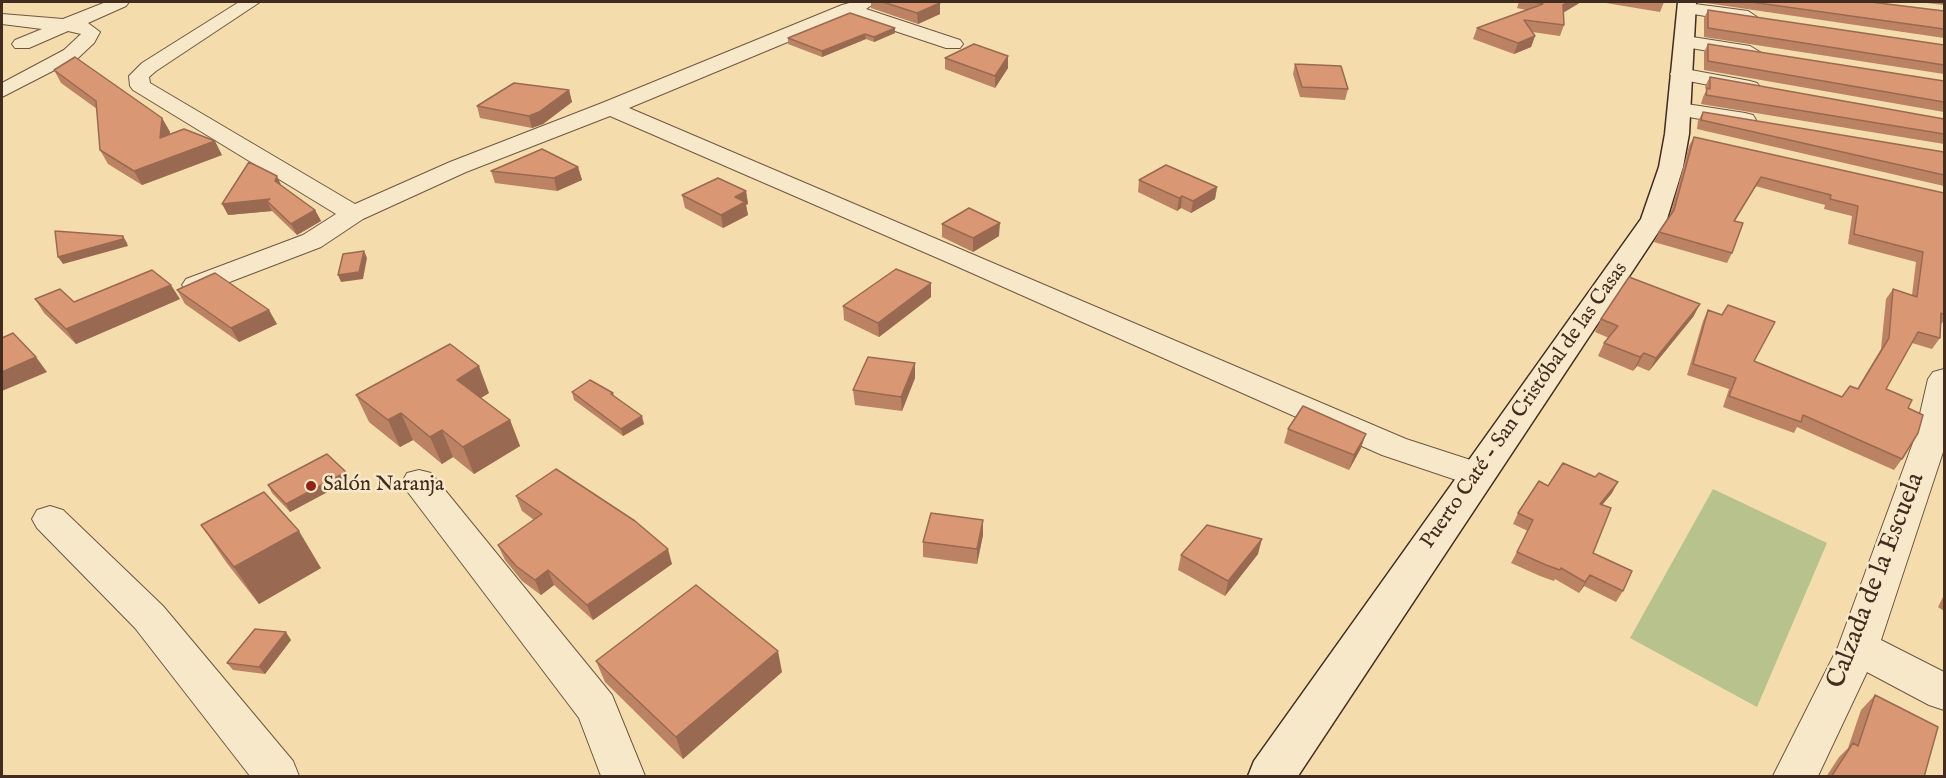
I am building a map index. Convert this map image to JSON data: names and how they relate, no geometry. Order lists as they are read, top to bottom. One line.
{"streets":{"main road":["Puerto Caté - San Cristóbal de las Casas"],"street":["Calzada de la Escuela"]},"places":["Salón Naranja"]}
